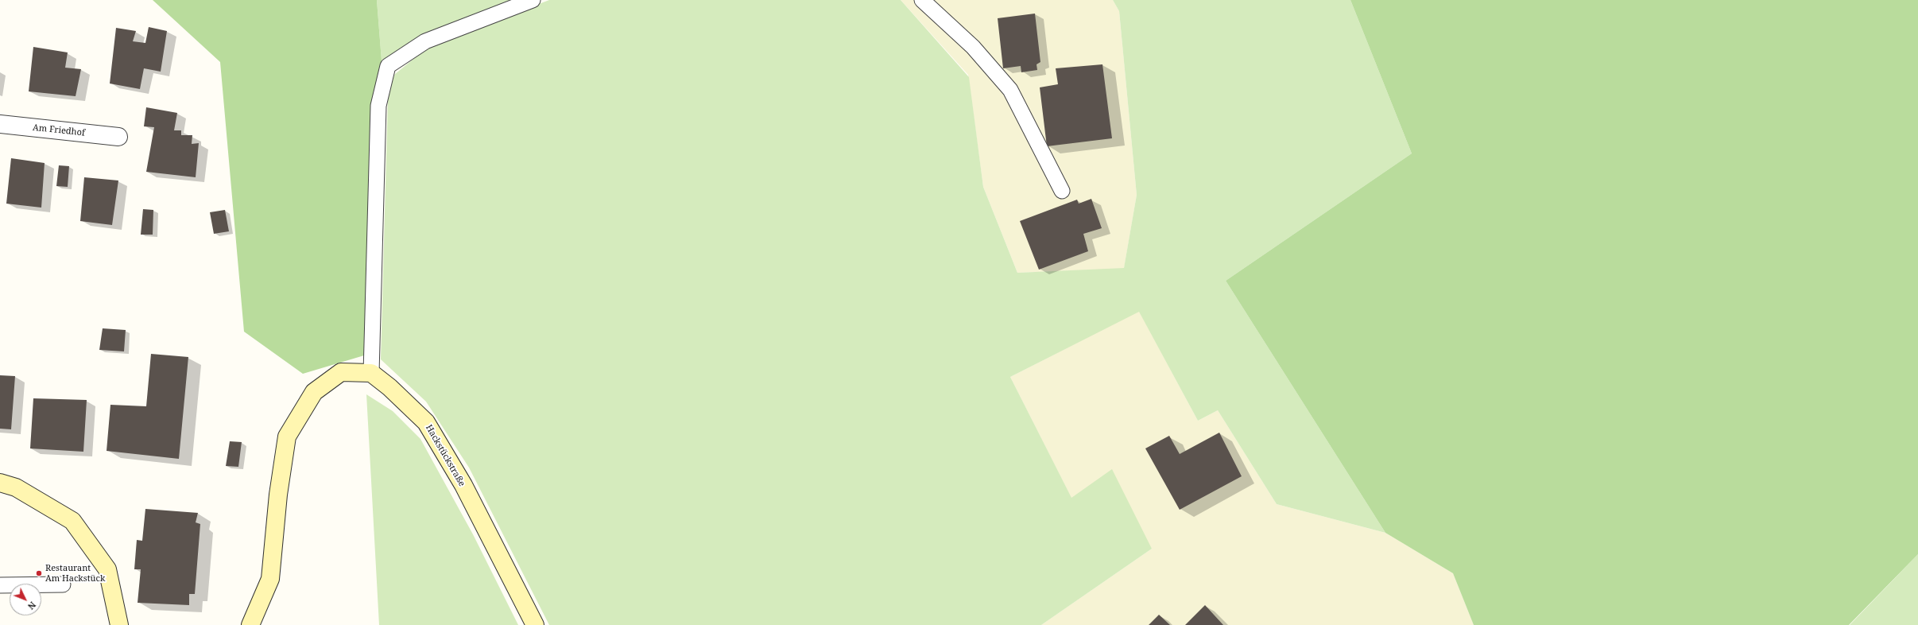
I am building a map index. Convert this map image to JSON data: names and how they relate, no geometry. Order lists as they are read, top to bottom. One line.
{"streets":{"street":["Am Friedhof","Hackstückstraße"]},"places":["Restaurant Am Hackstück"],"north":"bottom right"}
